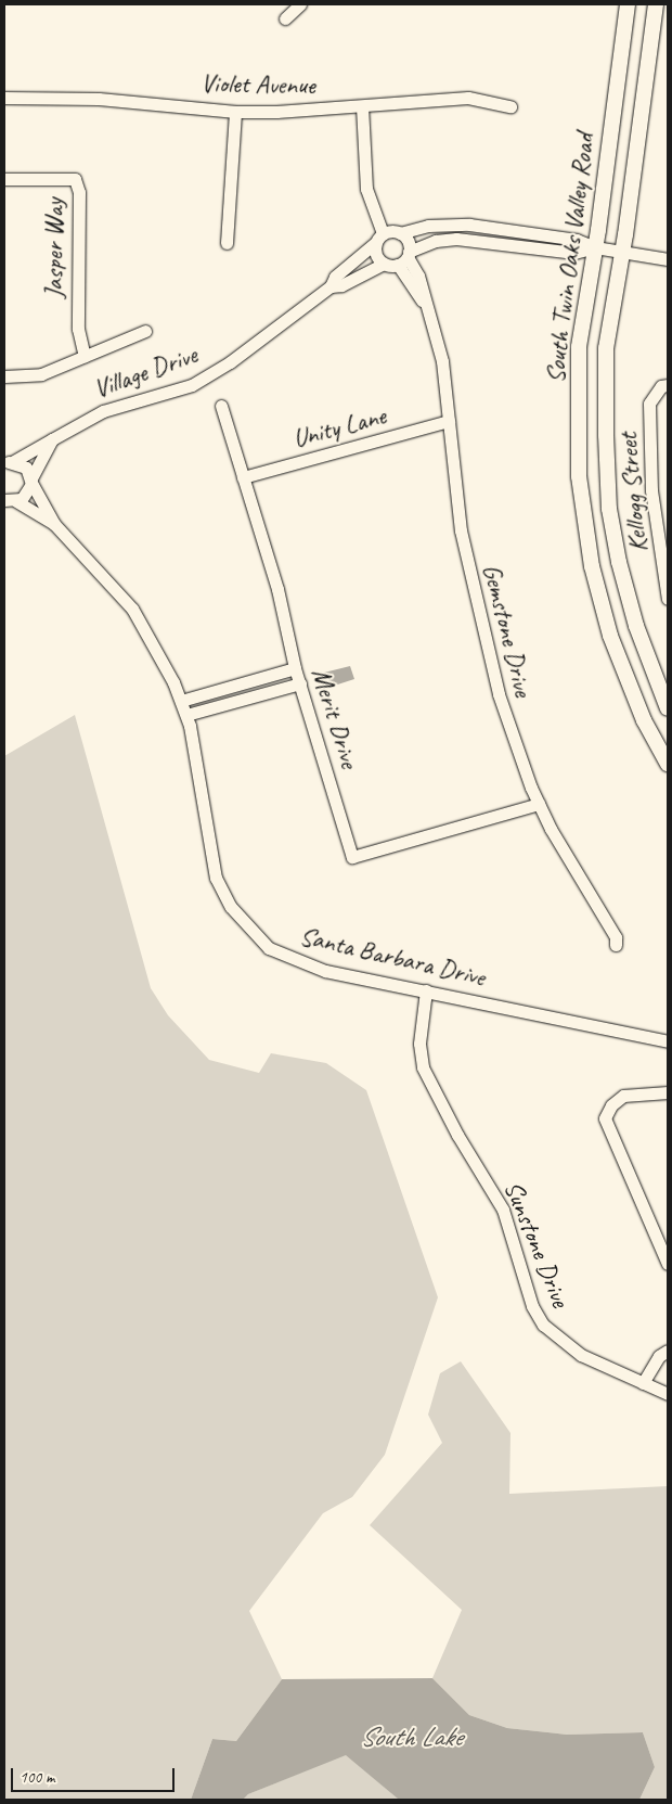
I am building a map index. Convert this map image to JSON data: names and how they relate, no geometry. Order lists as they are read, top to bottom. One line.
{"streets":{"main road":["South Twin Oaks Valley Road"],"street":["Violet Avenue","Jasper Way","Village Drive","Unity Lane","Kellogg Street","Gemstone Drive","Merit Drive","Santa Barbara Drive","Sunstone Drive"]},"crossings":[["Village Drive","Gemstone Drive"],["Unity Lane","Gemstone Drive"],["Unity Lane","Merit Drive"],["Gemstone Drive","Merit Drive"],["Santa Barbara Drive","Sunstone Drive"]],"water":["South Lake"],"scale_bar":"100 m"}
